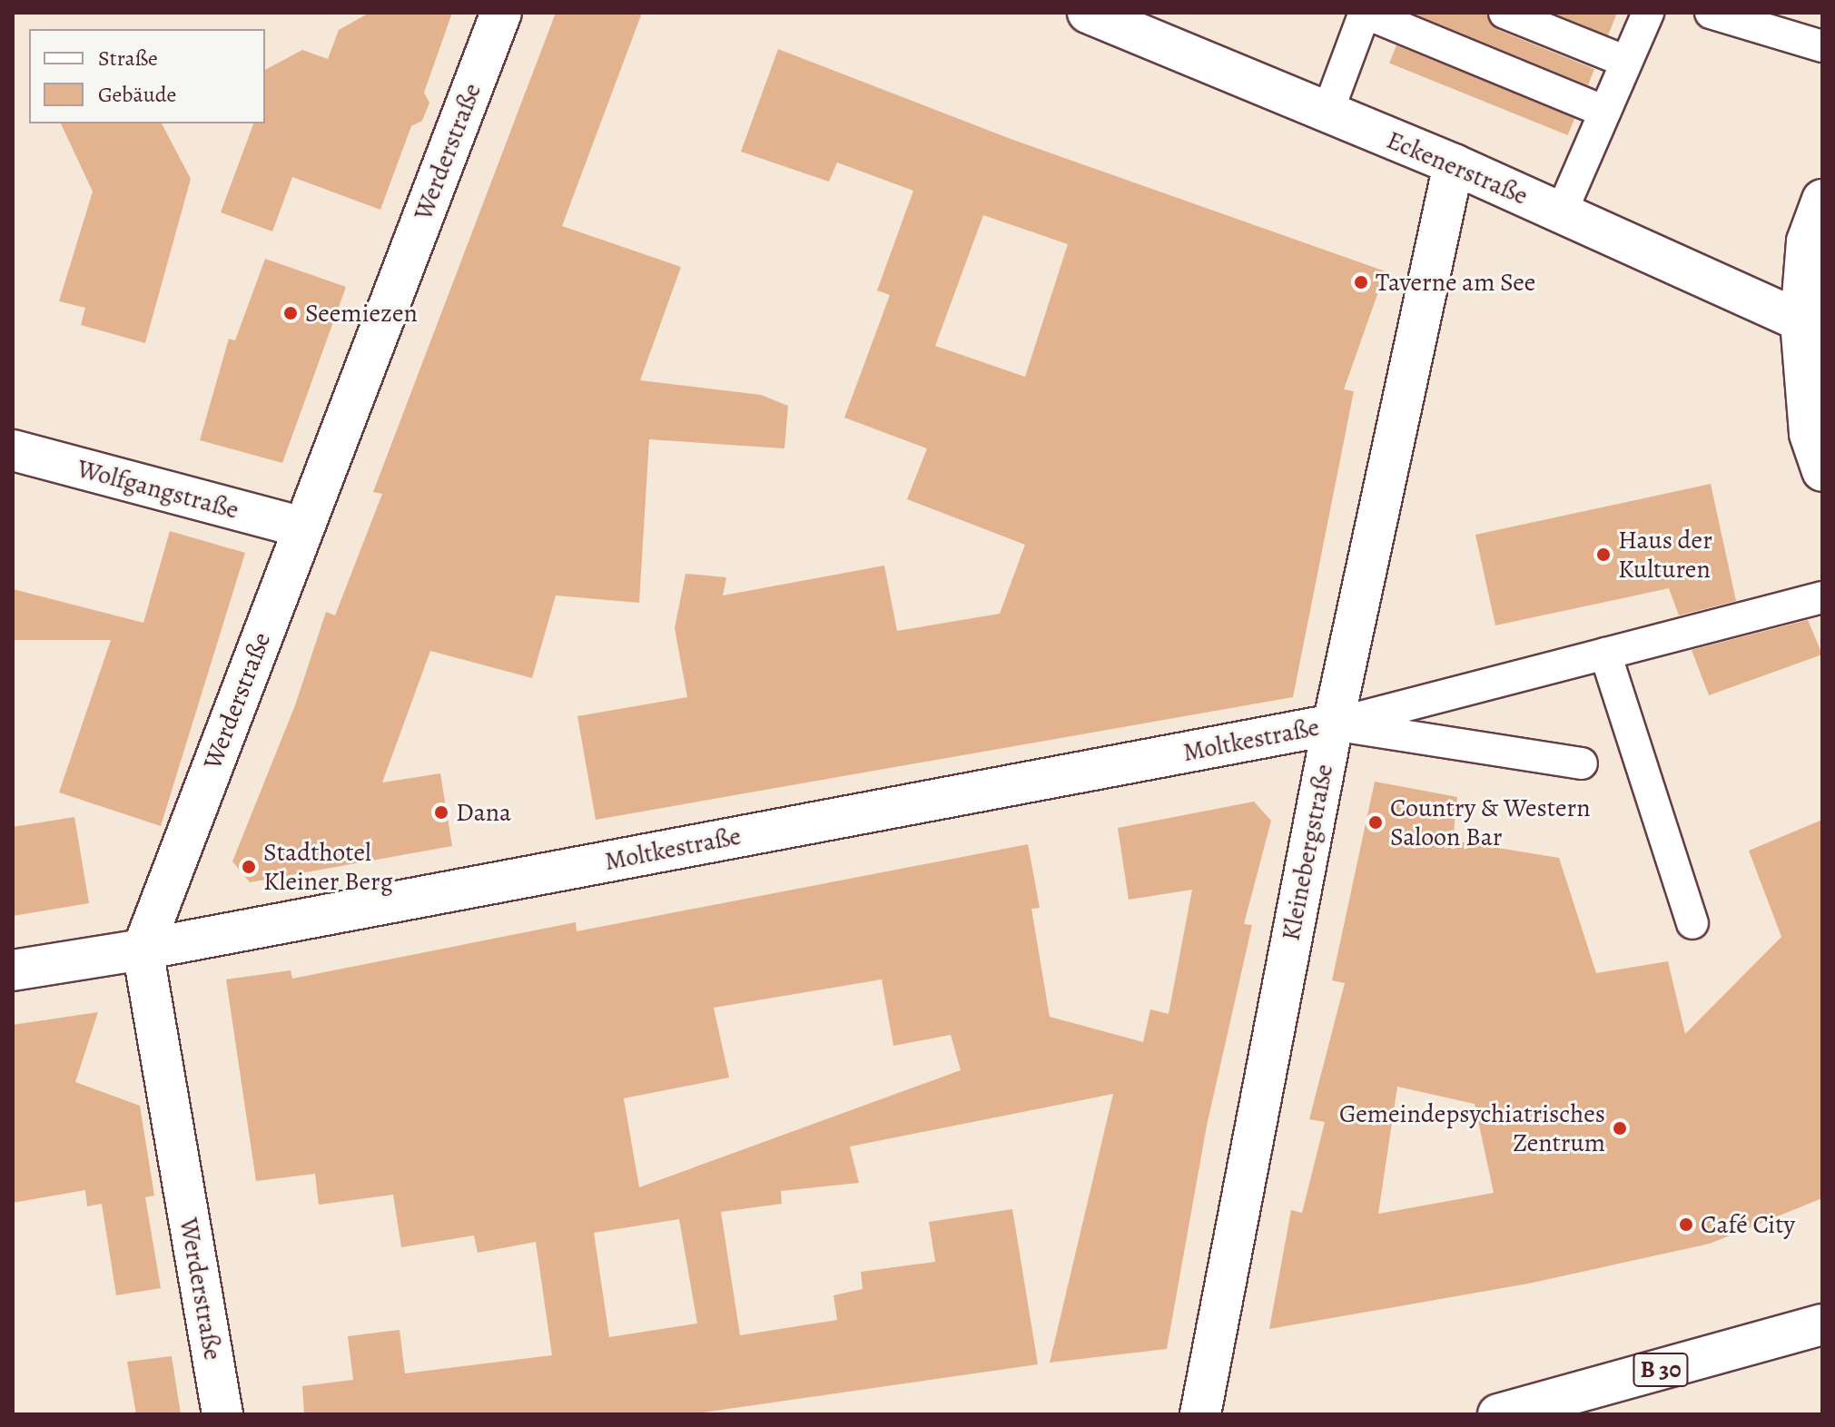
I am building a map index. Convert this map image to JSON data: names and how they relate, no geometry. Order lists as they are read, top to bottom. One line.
{"streets":{"street":["Werderstraße","Eckenerstraße","Wolfgangstraße","Moltkestraße","Kleinebergstraße","B 30"]},"crossings":[["Werderstraße","Wolfgangstraße"],["Werderstraße","Moltkestraße"],["Eckenerstraße","Kleinebergstraße"],["Moltkestraße","Kleinebergstraße"]],"places":["Taverne am See","Seemiezen","Haus der Kulturen","Dana","Country & Western Saloon Bar","Stadthotel Kleiner Berg","Gemeindepsychiatrisches Zentrum","Café City"],"legend":["Straße","Gebäude"]}
